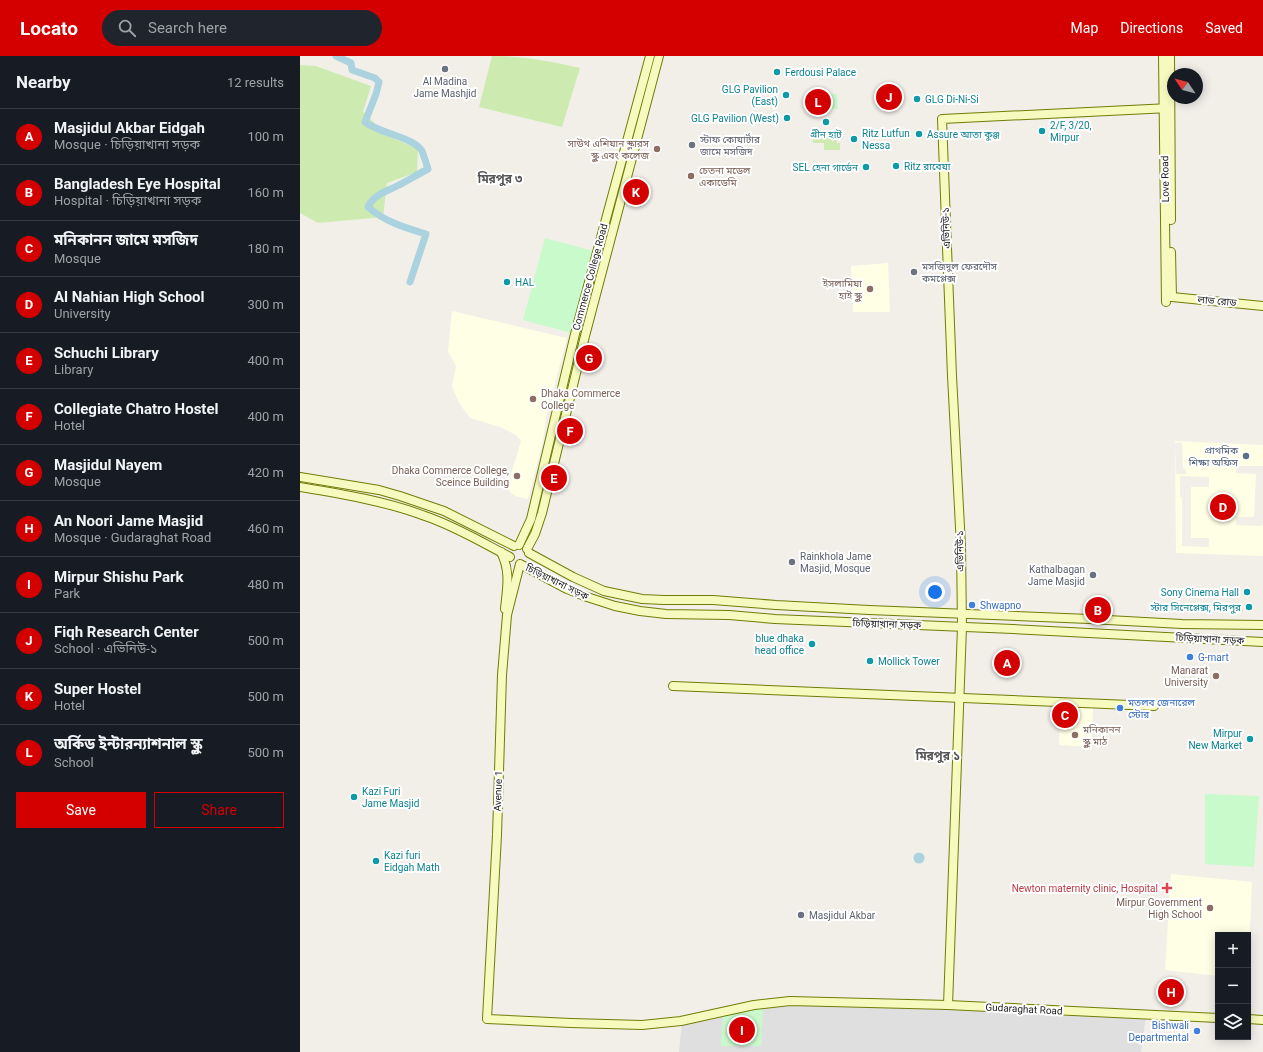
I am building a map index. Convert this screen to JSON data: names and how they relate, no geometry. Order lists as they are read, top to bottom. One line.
{"streets":{"street":["Love Road","এভিনিউ-১","Commerce College Road","লাভ রোড","চিড়িয়াখানা সড়ক","Avenue 1","Gudaraghat Road"]},"crossings":[["Love Road","এভিনিউ-১"],["Love Road","লাভ রোড"],["এভিনিউ-১","চিড়িয়াখানা সড়ক"],["Commerce College Road","চিড়িয়াখানা সড়ক"],["Commerce College Road","Avenue 1"],["চিড়িয়াখানা সড়ক","Avenue 1"],["Avenue 1","Gudaraghat Road"]],"districts":["মিরপুর ৩","মিরপুর ১"],"places":{"other":["Al Madina Jame Mashjid","Ferdousi Palace","GLG Pavilion (East)","GLG Di-Ni-Si","GLG Pavilion (West)","গ্রীন হাট","2/F, 3/20, Mirpur","Assure আতা কুঞ্জ","Ritz Lutfun Nessa","স্টাফ কোয়ার্টার জামে মসজিদ","সাউথ এশিয়ান স্কলারস স্কুল এবং কলেজ","Ritz রাবেয়া","SEL হেনা গার্ডেন","চেতনা মডেল একাডেমি","মসজিদুল ফেরদৌস কমপ্লেক্স","HAL","ইসলামিয়া হাই স্কুল","Dhaka Commerce College","প্রাথমিক শিক্ষা অফিস","Dhaka Commerce College, Sceince Building","Rainkhola Jame Masjid, Mosque","Kathalbagan Jame Masjid","Sony Cinema Hall","Shwapno","স্টার সিনেপ্লেক্স, মিরপুর","blue dhaka head office","G-mart","Mollick Tower","Manarat University","মতলব জেনারেল স্টোর","মনিকানন স্কুল মাঠ","Mirpur New Market","Kazi Furi Jame Masjid","Kazi furi Eidgah Math","Mirpur Government High School","Masjidul Akbar","Bishwali Departmental"],"health":["Newton maternity clinic, Hospital"]},"north":"top left","page":{"header":"Locato","search":"Search here","nav":["Map","Directions","Saved"],"heading":["Nearby","12 results"],"pins":["J","L","K","G","F","E","D","B","A","C","H","I"],"list":[{"mark":"A","name":"Masjidul Akbar Eidgah","note":"Mosque · চিড়িয়াখানা সড়ক","value":"100 m"},{"mark":"B","name":"Bangladesh Eye Hospital","note":"Hospital · চিড়িয়াখানা সড়ক","value":"160 m"},{"mark":"C","name":"মনিকানন জামে মসজিদ","note":"Mosque","value":"180 m"},{"mark":"D","name":"Al Nahian High School","note":"University","value":"300 m"},{"mark":"E","name":"Schuchi Library","note":"Library","value":"400 m"},{"mark":"F","name":"Collegiate Chatro Hostel","note":"Hotel","value":"400 m"},{"mark":"G","name":"Masjidul Nayem","note":"Mosque","value":"420 m"},{"mark":"H","name":"An Noori Jame Masjid","note":"Mosque · Gudaraghat Road","value":"460 m"},{"mark":"I","name":"Mirpur Shishu Park","note":"Park","value":"480 m"},{"mark":"J","name":"Fiqh Research Center","note":"School · এভিনিউ-১","value":"500 m"},{"mark":"K","name":"Super Hostel","note":"Hotel","value":"500 m"},{"mark":"L","name":"অর্কিড ইন্টারন্যাশনাল স্কুল","note":"School","value":"500 m"}],"buttons":["Save","Share"],"map_buttons":["+","−"]}}
